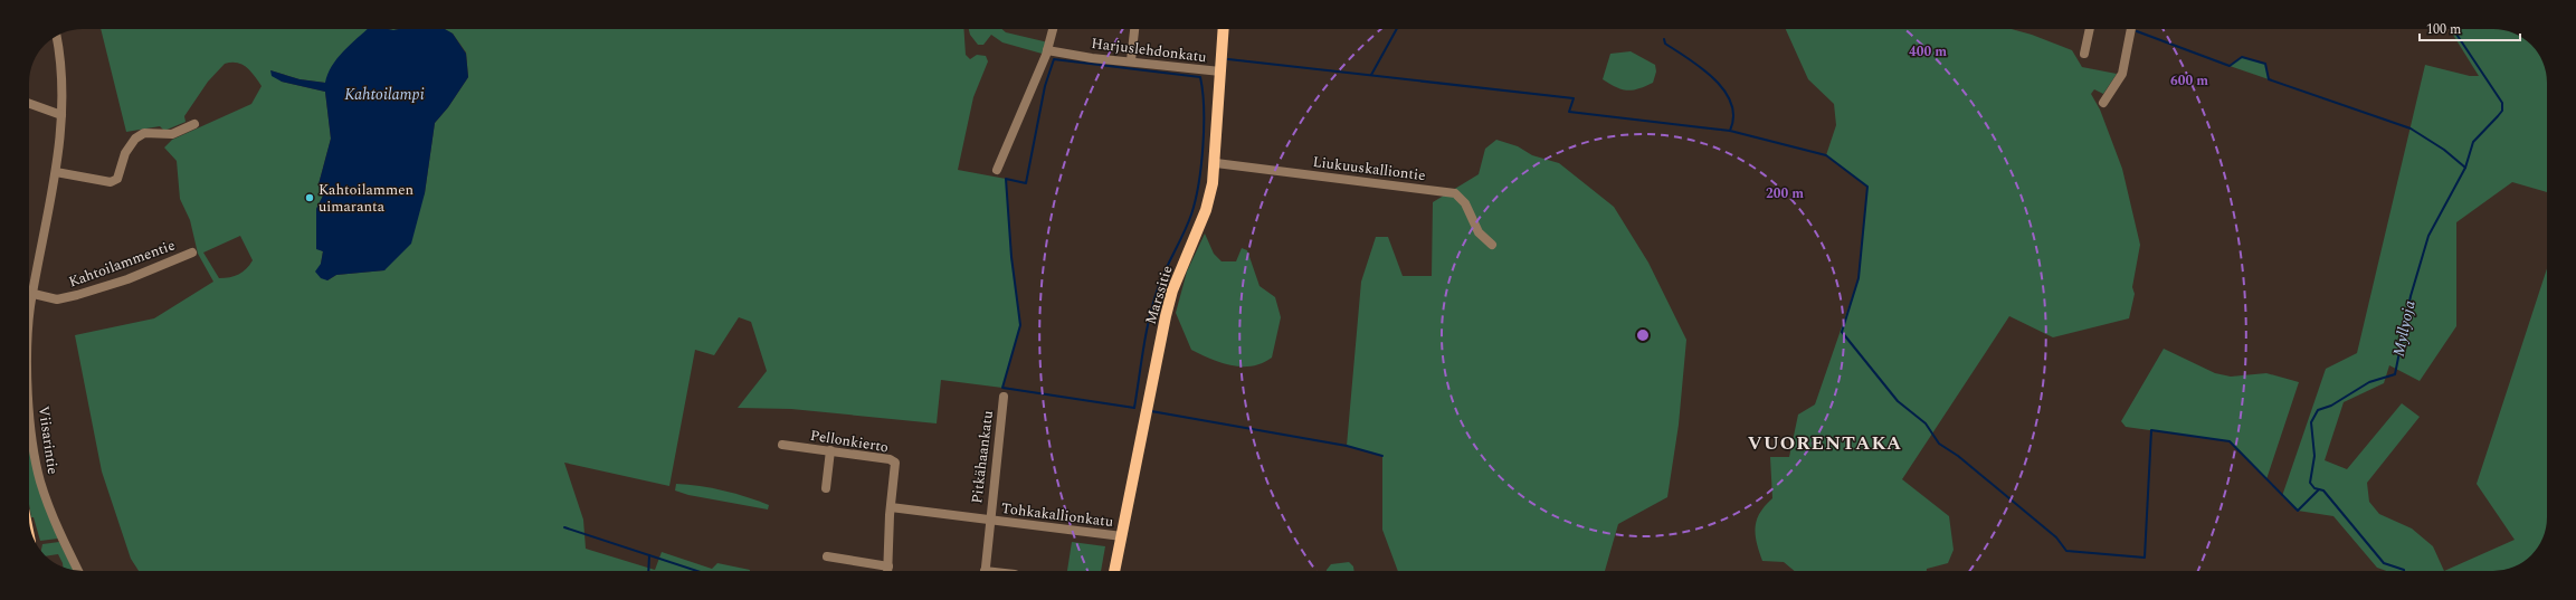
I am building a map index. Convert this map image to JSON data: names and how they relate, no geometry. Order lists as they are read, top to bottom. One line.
{"streets":{"main road":["Marssitie"],"street":["Harjuslehdonkatu","Liukuuskalliontie","Kahtoilammentie","Viisarintie","Pellonkierto","Pitkähaankatu","Tohkakallionkatu"]},"crossings":[["Harjuslehdonkatu","Marssitie"],["Liukuuskalliontie","Marssitie"],["Kahtoilammentie","Viisarintie"],["Marssitie","Tohkakallionkatu"],["Pellonkierto","Tohkakallionkatu"],["Pitkähaankatu","Tohkakallionkatu"]],"districts":["VUORENTAKA"],"water":["Kahtoilampi","Myllyoja"],"places":["Kahtoilammen uimaranta"],"scale_bar":"100 m","rings":["400 m","600 m","200 m"]}
